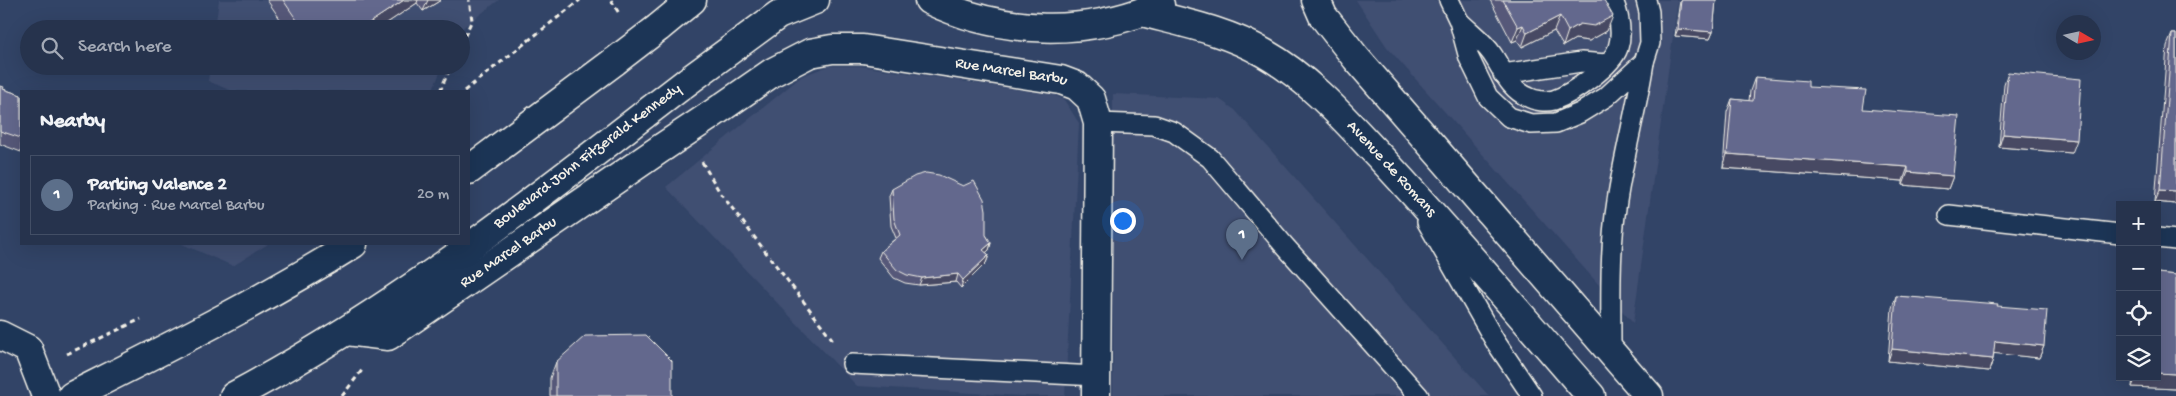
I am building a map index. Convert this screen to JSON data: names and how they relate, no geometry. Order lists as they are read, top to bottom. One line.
{"streets":{"main road":["Rue Marcel Barbu","Boulevard John Fitzerald Kennedy","Avenue de Romans"]},"crossings":[["Rue Marcel Barbu","Boulevard John Fitzerald Kennedy"]],"north":"right","page":{"search":"Search here","heading":"Nearby","list":[{"mark":"1","name":"Parking Valence 2","note":"Parking · Rue Marcel Barbu","value":"20 m"}],"map_buttons":["+","−"],"pins":"1"}}
